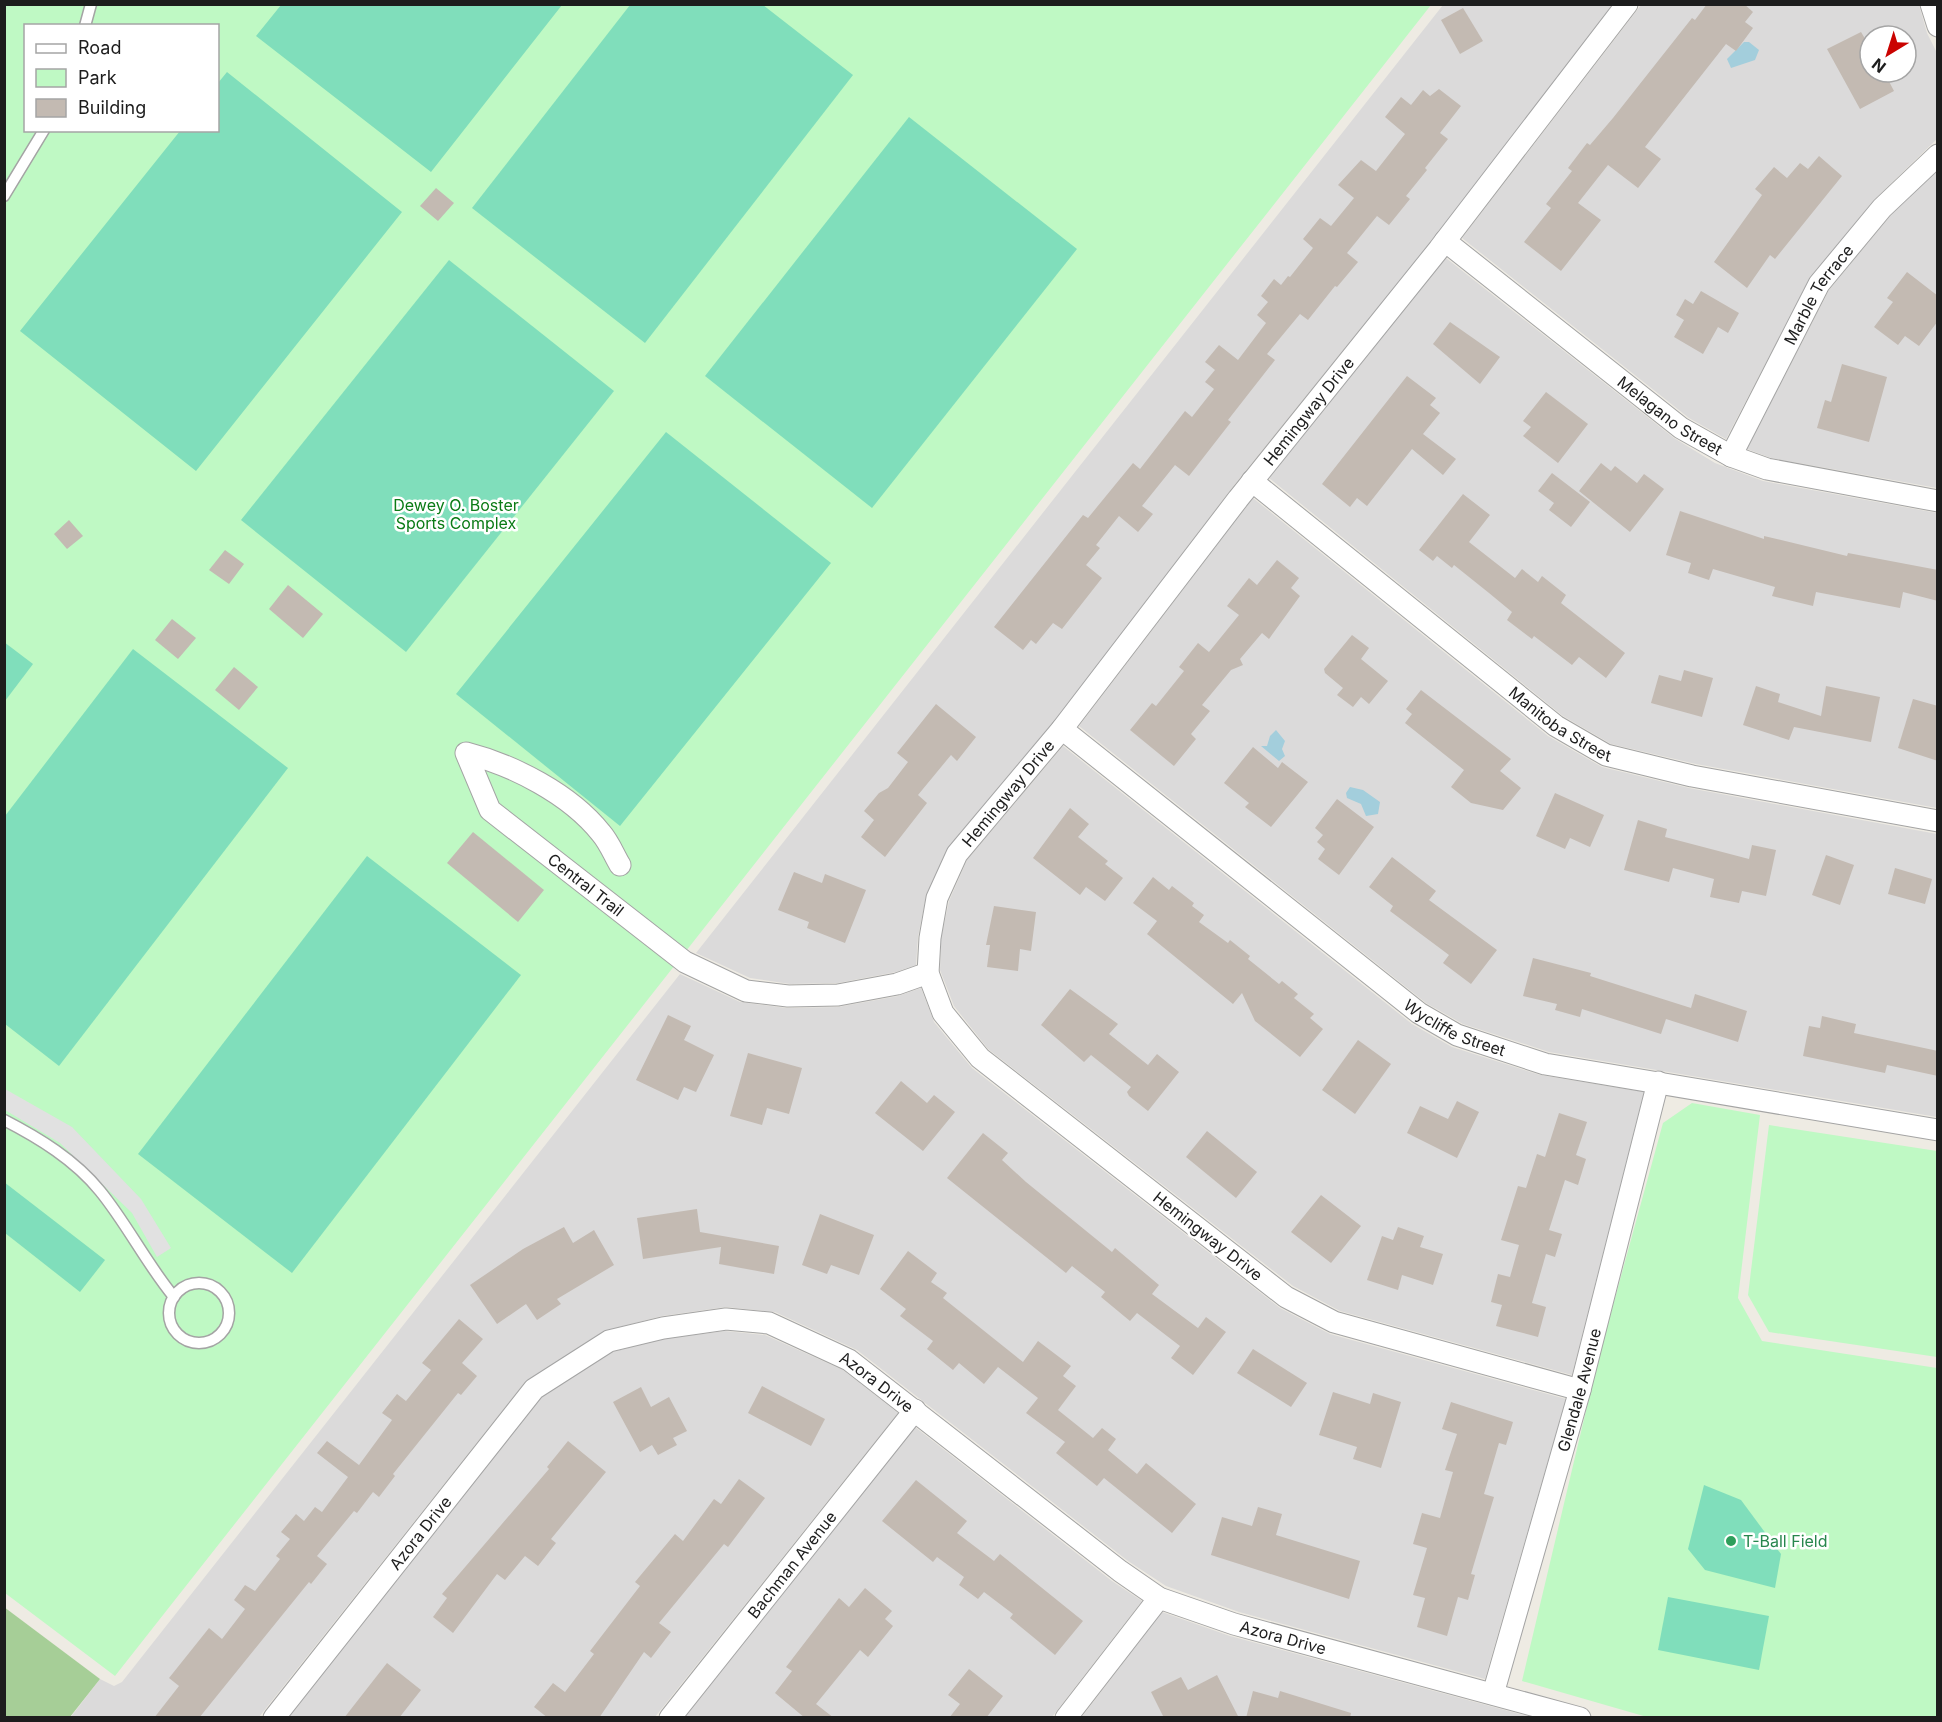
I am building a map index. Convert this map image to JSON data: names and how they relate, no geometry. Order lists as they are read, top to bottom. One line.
{"streets":{"street":["Marble Terrace","Hemingway Drive","Melagano Street","Manitoba Street","Central Trail","Wycliffe Street","Azora Drive","Glendale Avenue","Bachman Avenue"]},"crossings":[["Marble Terrace","Melagano Street"],["Hemingway Drive","Melagano Street"],["Hemingway Drive","Manitoba Street"],["Hemingway Drive","Central Trail"],["Hemingway Drive","Wycliffe Street"],["Hemingway Drive","Glendale Avenue"],["Wycliffe Street","Glendale Avenue"],["Azora Drive","Glendale Avenue"],["Azora Drive","Bachman Avenue"]],"parks":["Dewey O. Boster Sports Complex"],"places":["T-Ball Field"],"legend":["Road","Park","Building"],"north":"bottom left"}
